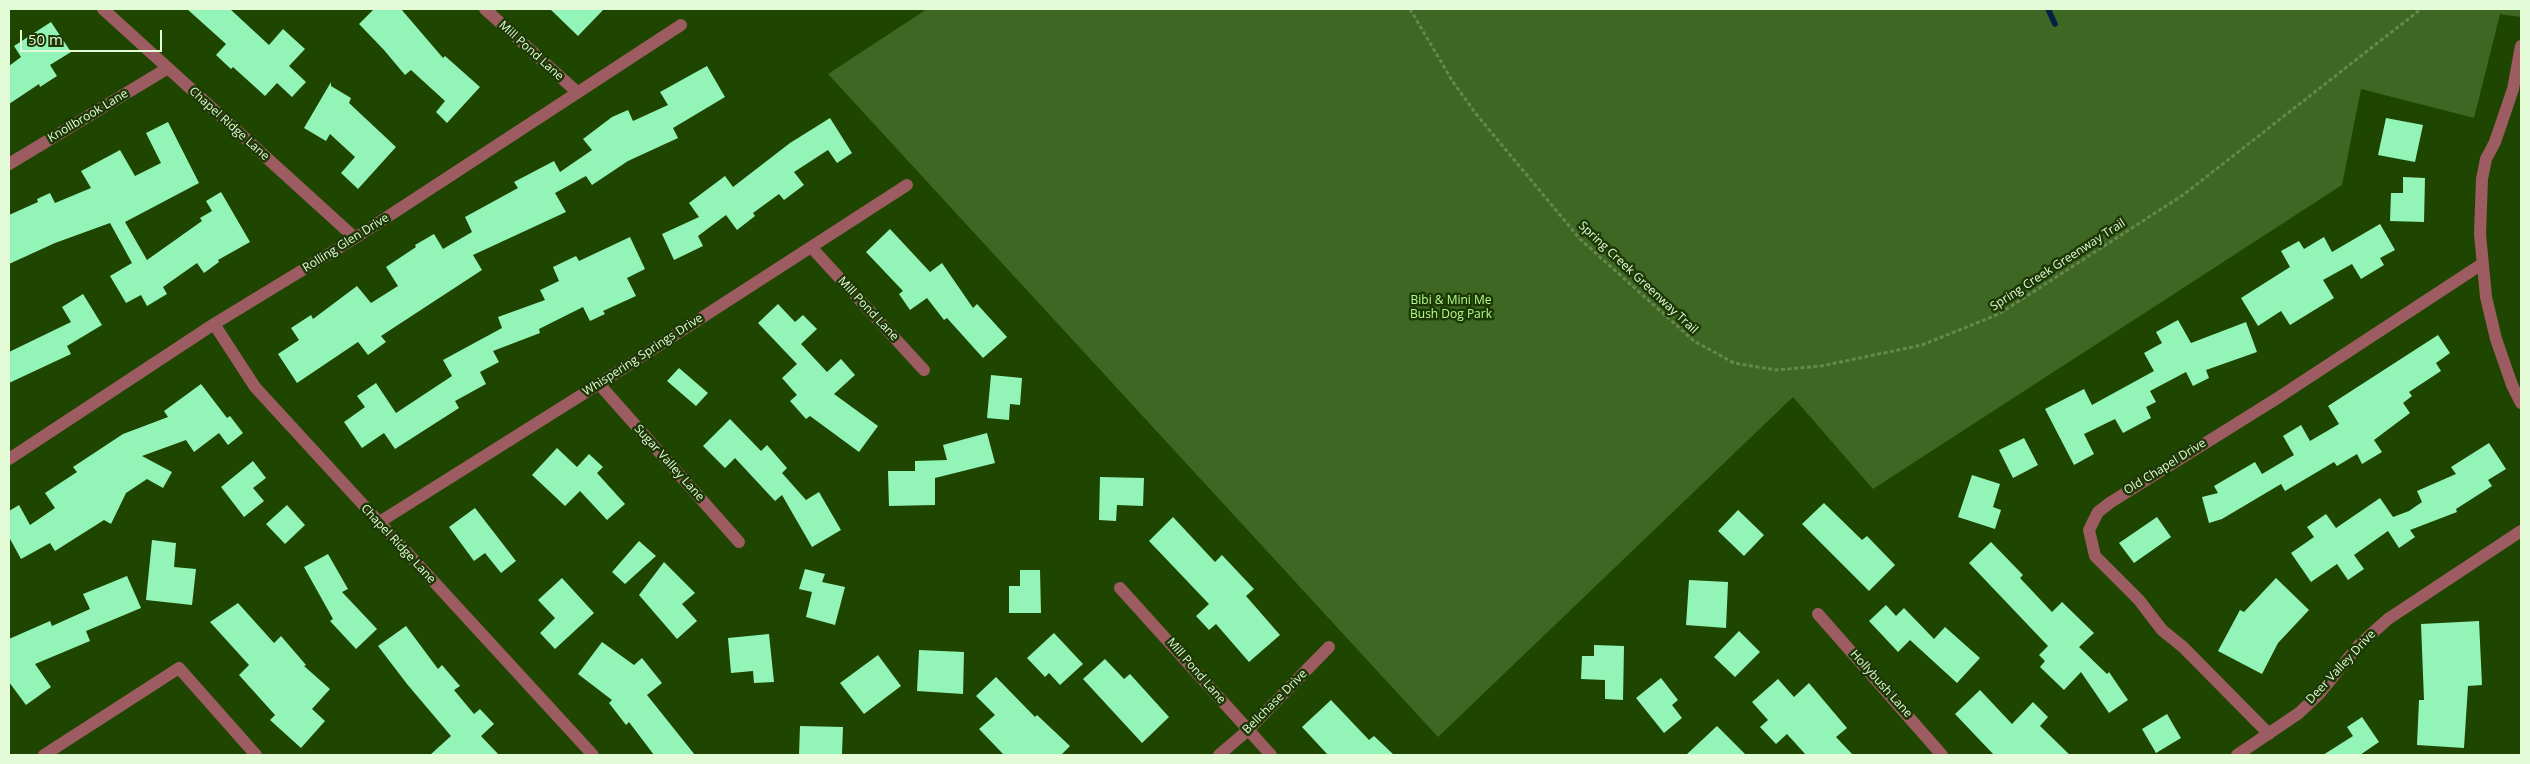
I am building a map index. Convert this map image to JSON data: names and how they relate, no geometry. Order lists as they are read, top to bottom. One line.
{"streets":{"street":["Mill Pond Lane","Knollbrook Lane","Chapel Ridge Lane","Rolling Glen Drive","Whispering Springs Drive","Sugar Valley Lane","Old Chapel Drive","Deer Valley Drive","Hollybush Lane","Bellchase Drive"],"path":["Spring Creek Greenway Trail"]},"crossings":[["Mill Pond Lane","Rolling Glen Drive"],["Mill Pond Lane","Whispering Springs Drive"],["Mill Pond Lane","Bellchase Drive"],["Knollbrook Lane","Chapel Ridge Lane"],["Chapel Ridge Lane","Rolling Glen Drive"],["Chapel Ridge Lane","Whispering Springs Drive"],["Whispering Springs Drive","Sugar Valley Lane"],["Old Chapel Drive","Deer Valley Drive"]],"parks":["Bibi & Mini Me Bush Dog Park"],"scale_bar":"50 m"}
